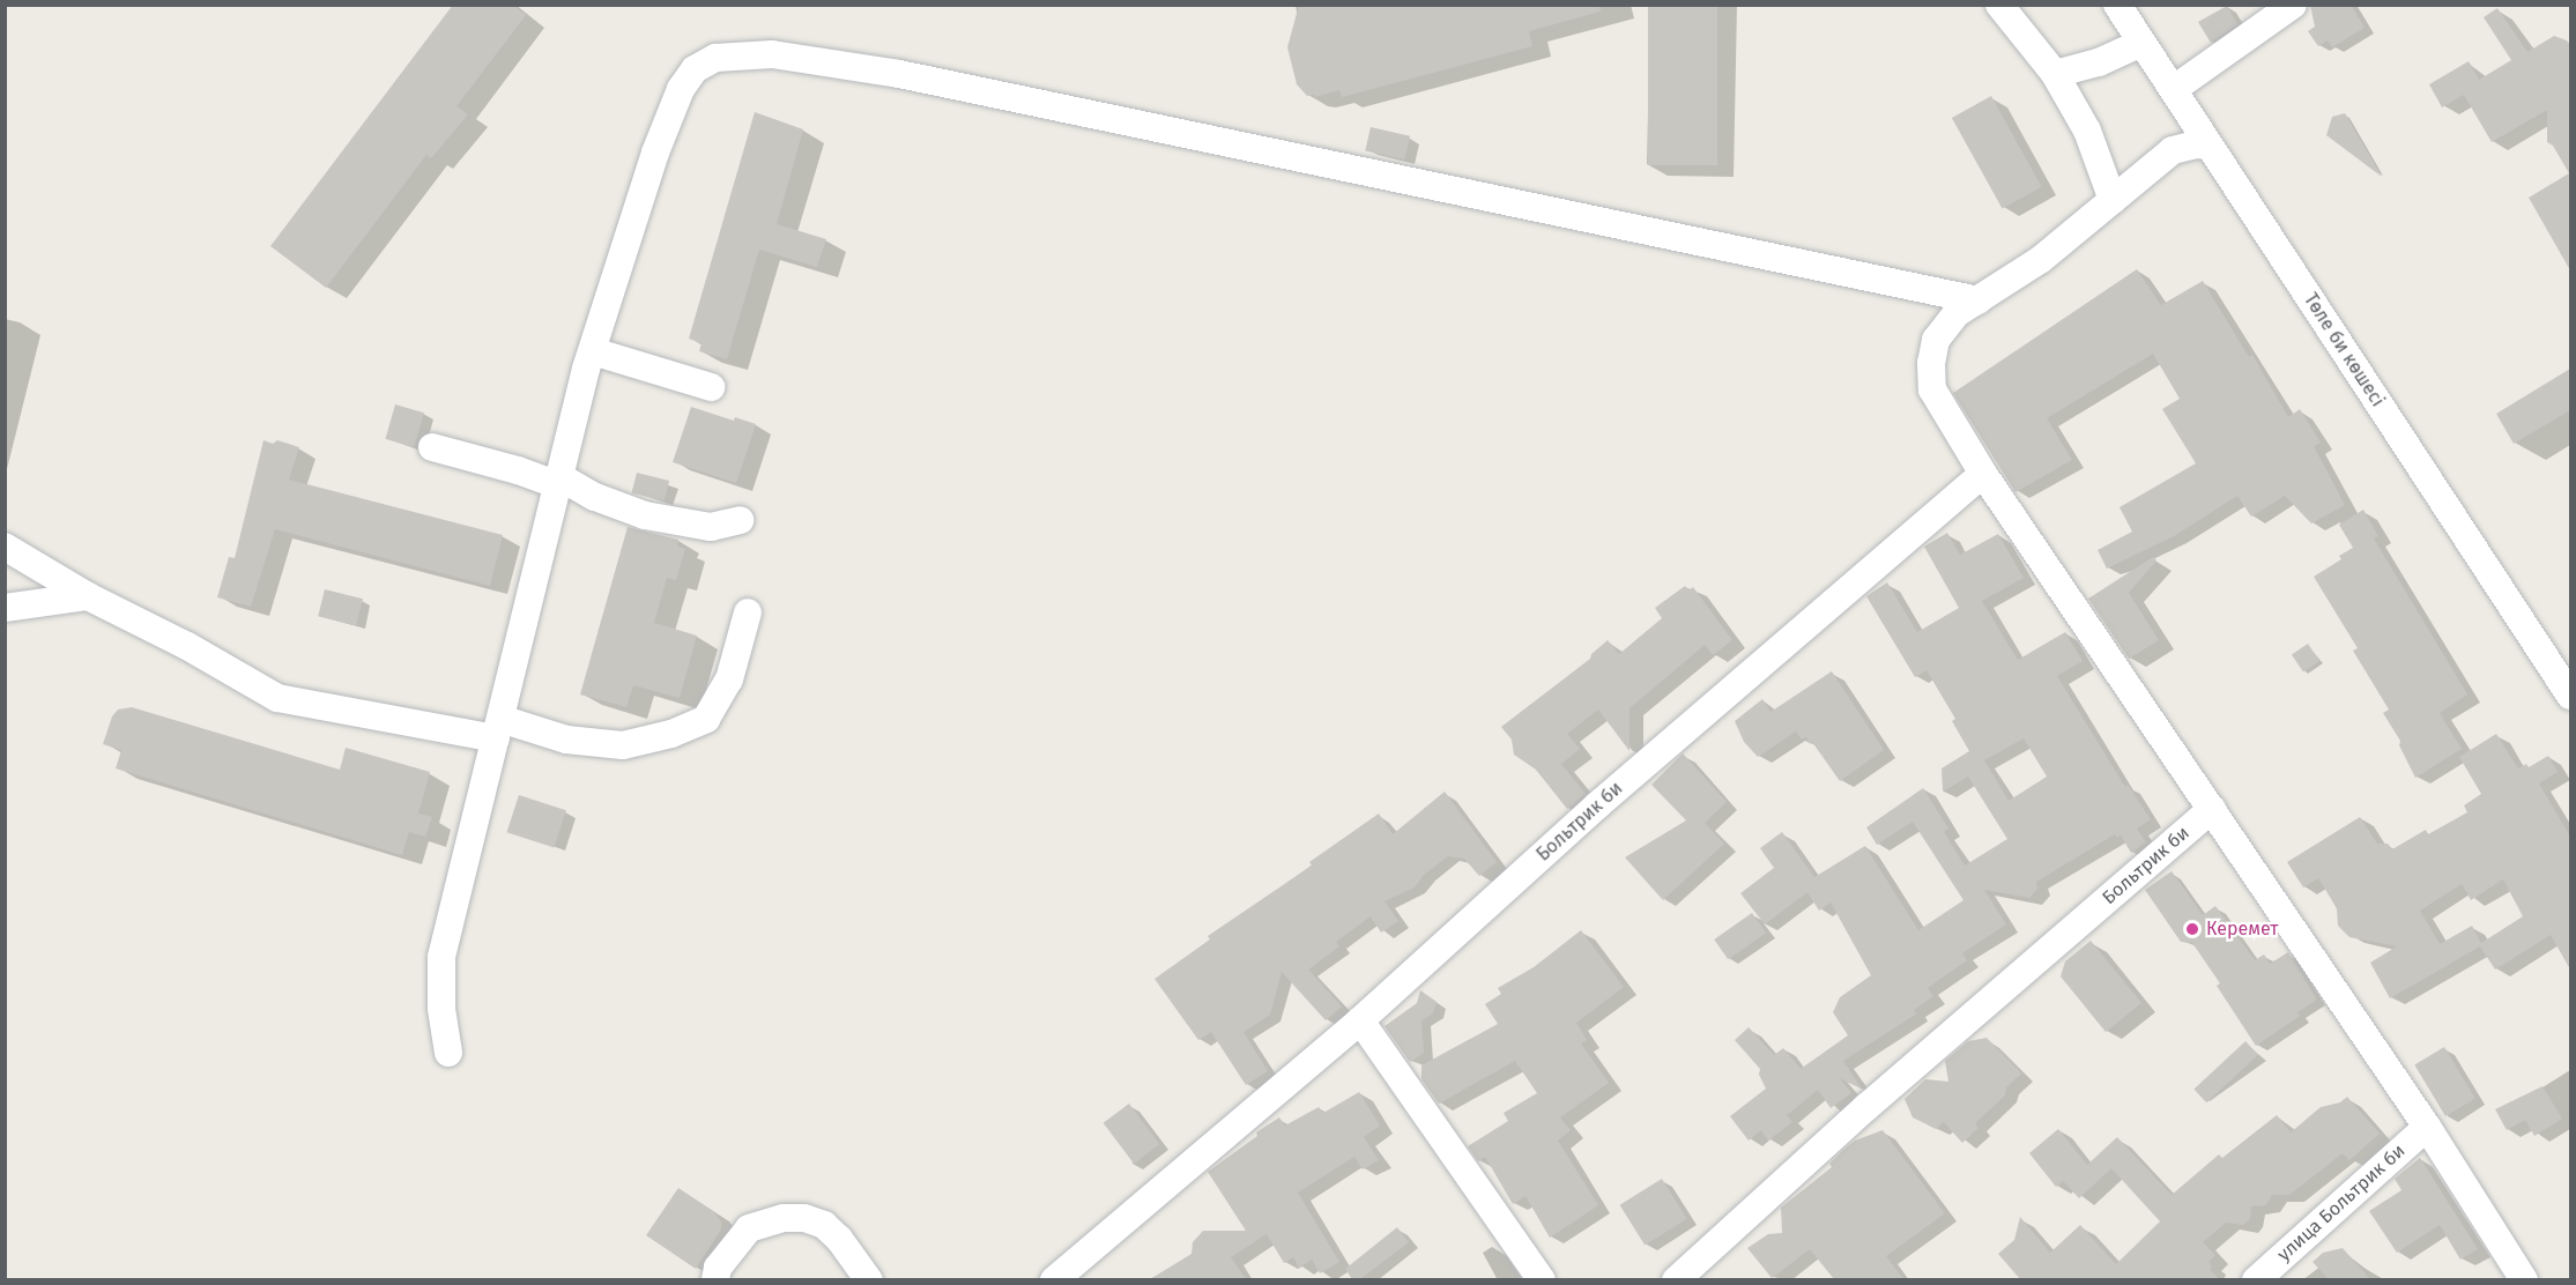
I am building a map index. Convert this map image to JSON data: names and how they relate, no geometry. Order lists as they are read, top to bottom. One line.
{"streets":{"street":["Төле би көшесі","Больтрик би","улица Больтрик би"]},"places":["Керемет"]}
